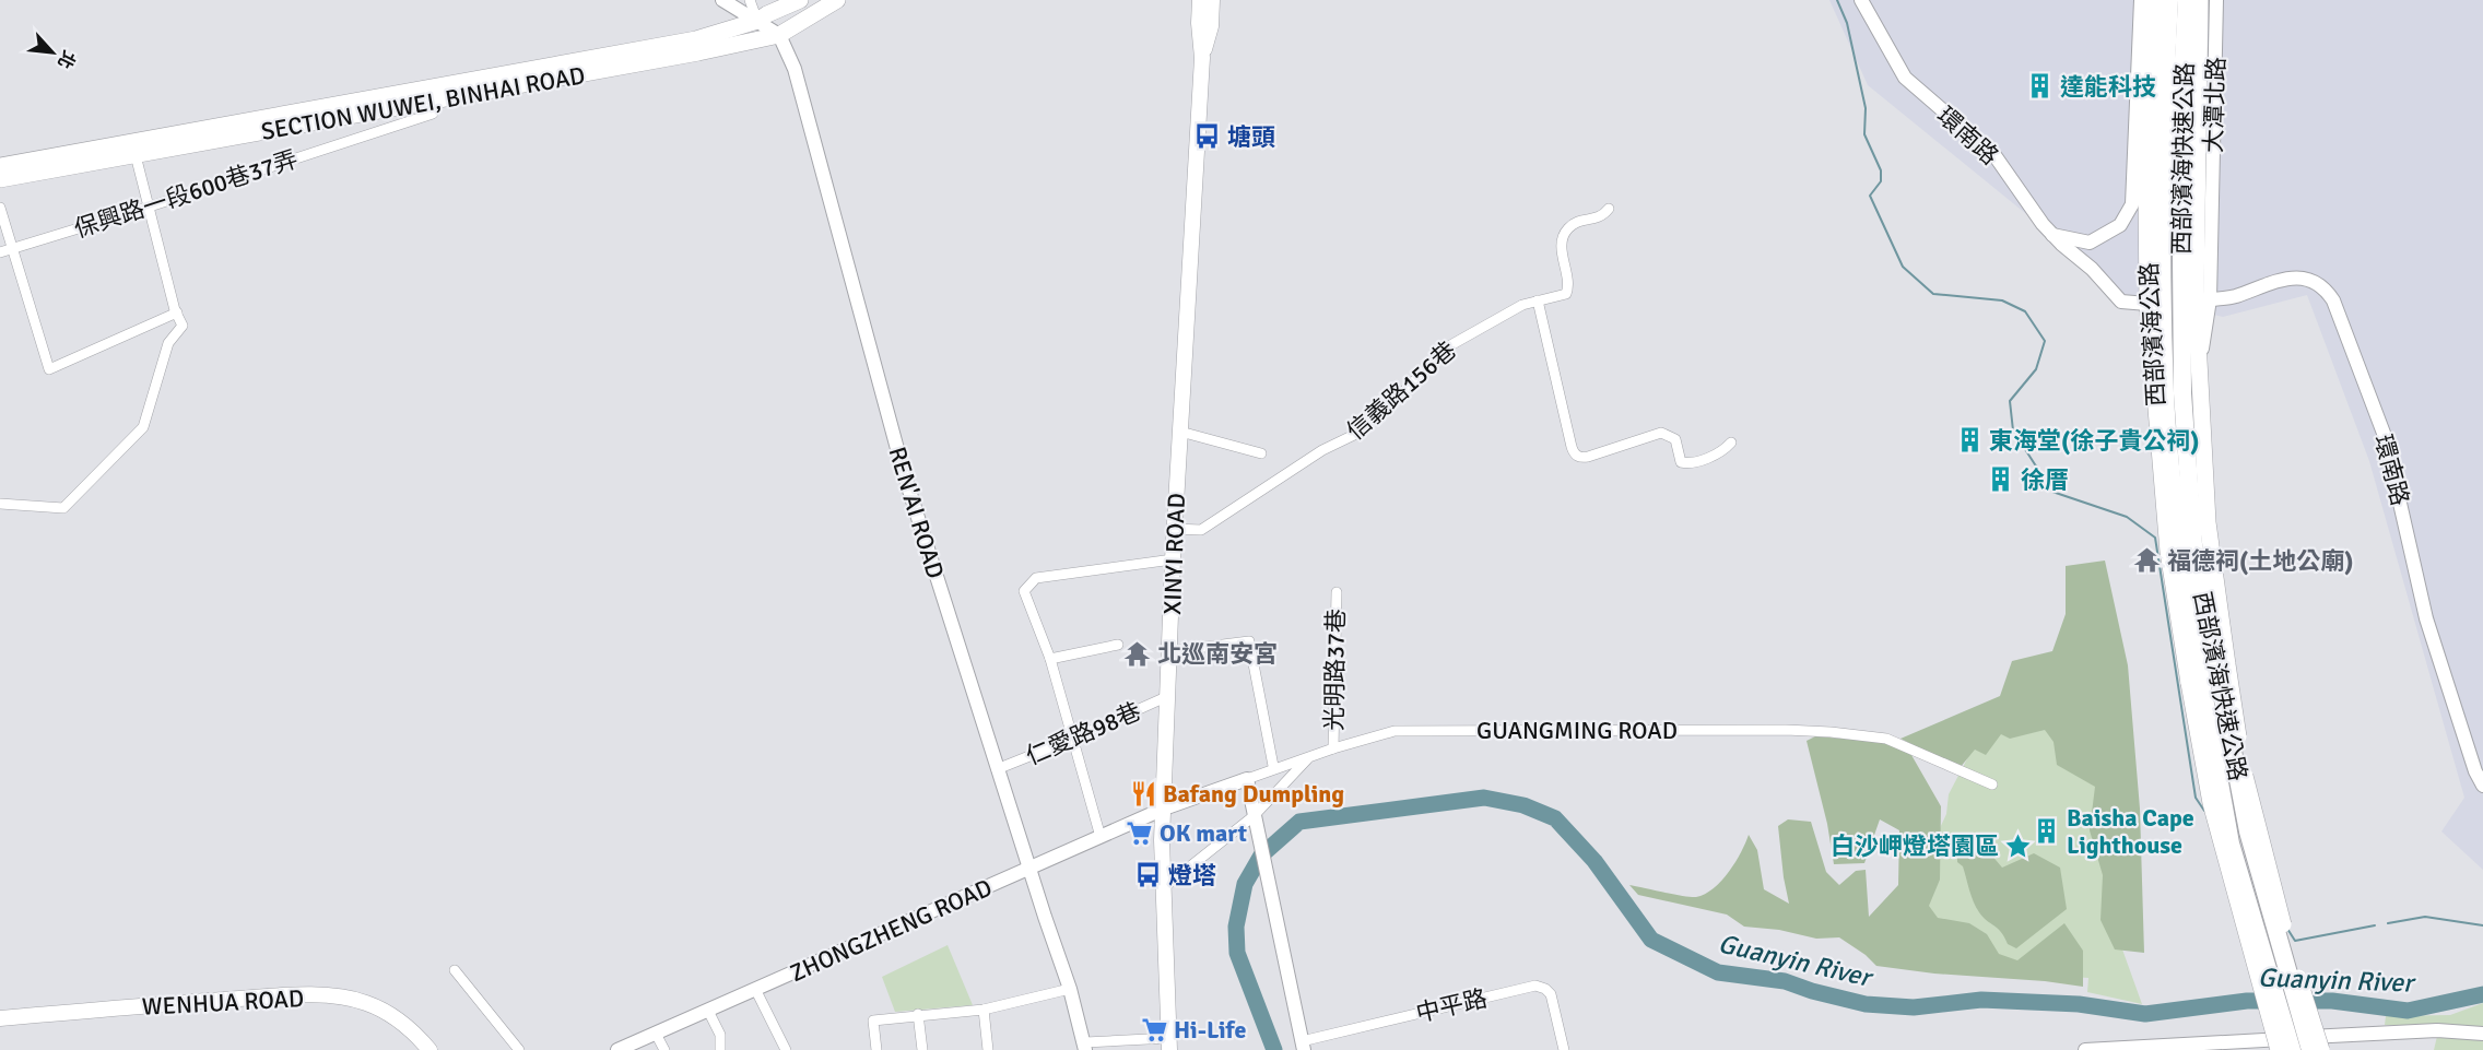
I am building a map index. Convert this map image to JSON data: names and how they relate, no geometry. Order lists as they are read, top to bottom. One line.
{"streets":{"highway":["西部濱海快速公路"],"main road":["SECTION WUWEI, BINHAI ROAD","西部濱海公路","XINYI ROAD","WENHUA ROAD"],"street":["大潭北路","環南路","保興路一段600巷37弄","信義路156巷","REN'AI ROAD","光明路37巷","GUANGMING ROAD","仁愛路98巷","ZHONGZHENG ROAD","中平路"]},"crossings":[["SECTION WUWEI, BINHAI ROAD","保興路一段600巷37弄"],["SECTION WUWEI, BINHAI ROAD","REN'AI ROAD"],["大潭北路","環南路"],["大潭北路","西部濱海公路"],["環南路","西部濱海公路"],["西部濱海快速公路","西部濱海公路"],["信義路156巷","XINYI ROAD"],["REN'AI ROAD","仁愛路98巷"],["REN'AI ROAD","ZHONGZHENG ROAD"],["XINYI ROAD","GUANGMING ROAD"],["XINYI ROAD","仁愛路98巷"],["XINYI ROAD","ZHONGZHENG ROAD"],["光明路37巷","GUANGMING ROAD"],["GUANGMING ROAD","ZHONGZHENG ROAD"]],"water":["Guanyin River"],"places":{"building":["達能科技","東海堂(徐子貴公祠)","徐厝","Baisha Cape Lighthouse"],"bus stop":["塘頭","燈塔"],"temple":["福德祠(土地公廟)","北巡南安宮"],"restaurant":["Bafang Dumpling"],"supermarket":["OK mart","Hi-Life"],"place":["白沙岬燈塔園區"]},"north":"bottom right"}
